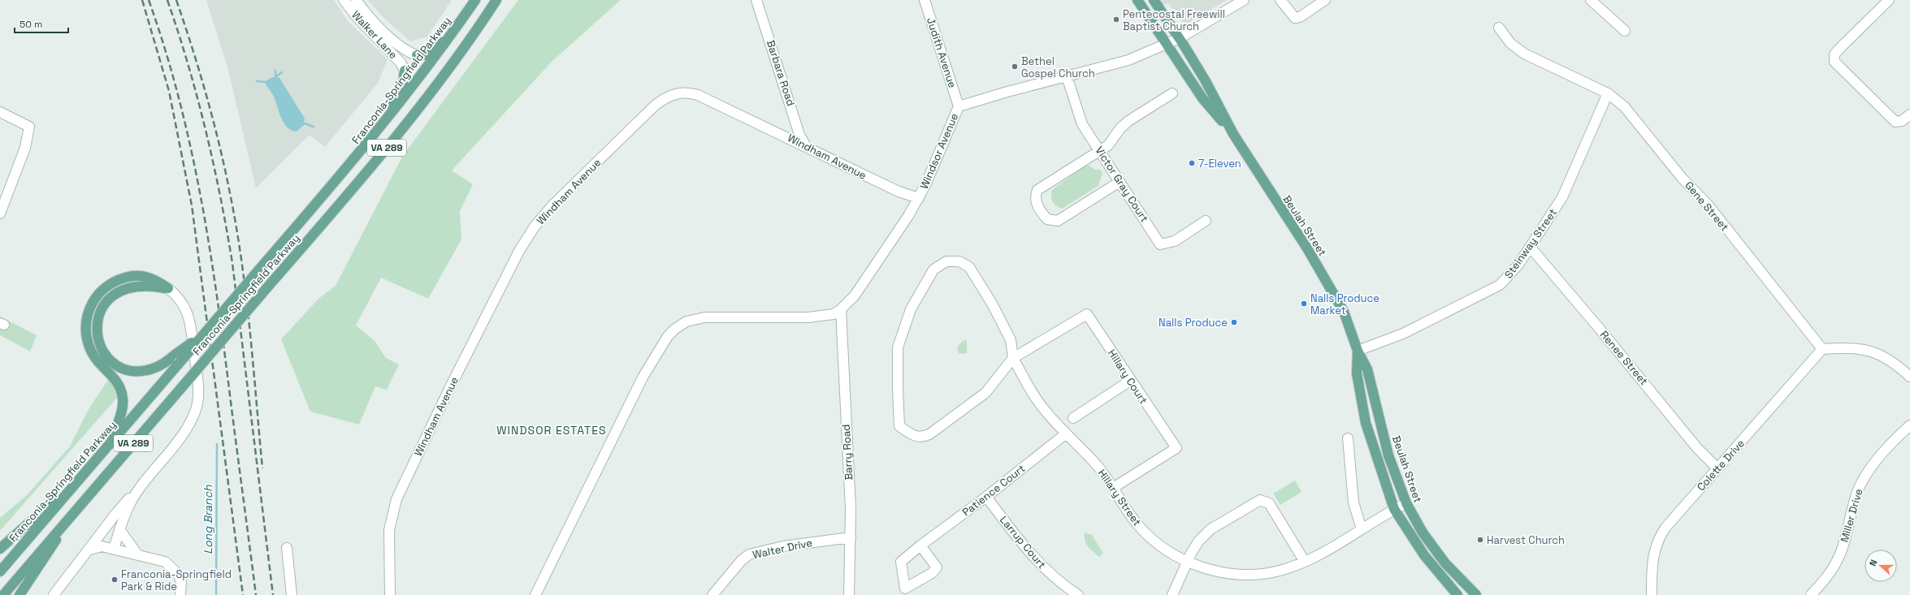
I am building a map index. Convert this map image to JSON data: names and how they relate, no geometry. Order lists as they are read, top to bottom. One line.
{"streets":{"main road":["Franconia-Springfield Parkway","VA 289","Beulah Street"],"street":["Walker Lane","Judith Avenue","Barbara Road","Windsor Avenue","Windham Avenue","Victor Gray Court","Gene Street","Steinway Street","Renee Street","Hillary Court","Barry Road","Colette Drive","Patience Court","Hillary Street","Miller Drive","Larrup Court","Walter Drive"]},"crossings":[["Judith Avenue","Windsor Avenue"],["Barbara Road","Windham Avenue"],["Windsor Avenue","Windham Avenue"],["Windsor Avenue","Victor Gray Court"],["Windsor Avenue","Beulah Street"],["Windsor Avenue","Barry Road"],["Gene Street","Steinway Street"],["Gene Street","Colette Drive"],["Beulah Street","Steinway Street"],["Beulah Street","Hillary Street"],["Steinway Street","Renee Street"],["Renee Street","Colette Drive"],["Hillary Court","Hillary Street"],["Barry Road","Walter Drive"],["Patience Court","Hillary Street"],["Patience Court","Larrup Court"]],"districts":["WINDSOR ESTATES"],"water":["Long Branch"],"places":["Pentecostal Freewill Baptist Church","Bethel Gospel Church","7-Eleven","Nalls Produce Market","Nalls Produce","Harvest Church","Franconia-Springfield Park & Ride"],"scale_bar":"50 m","north":"left"}
